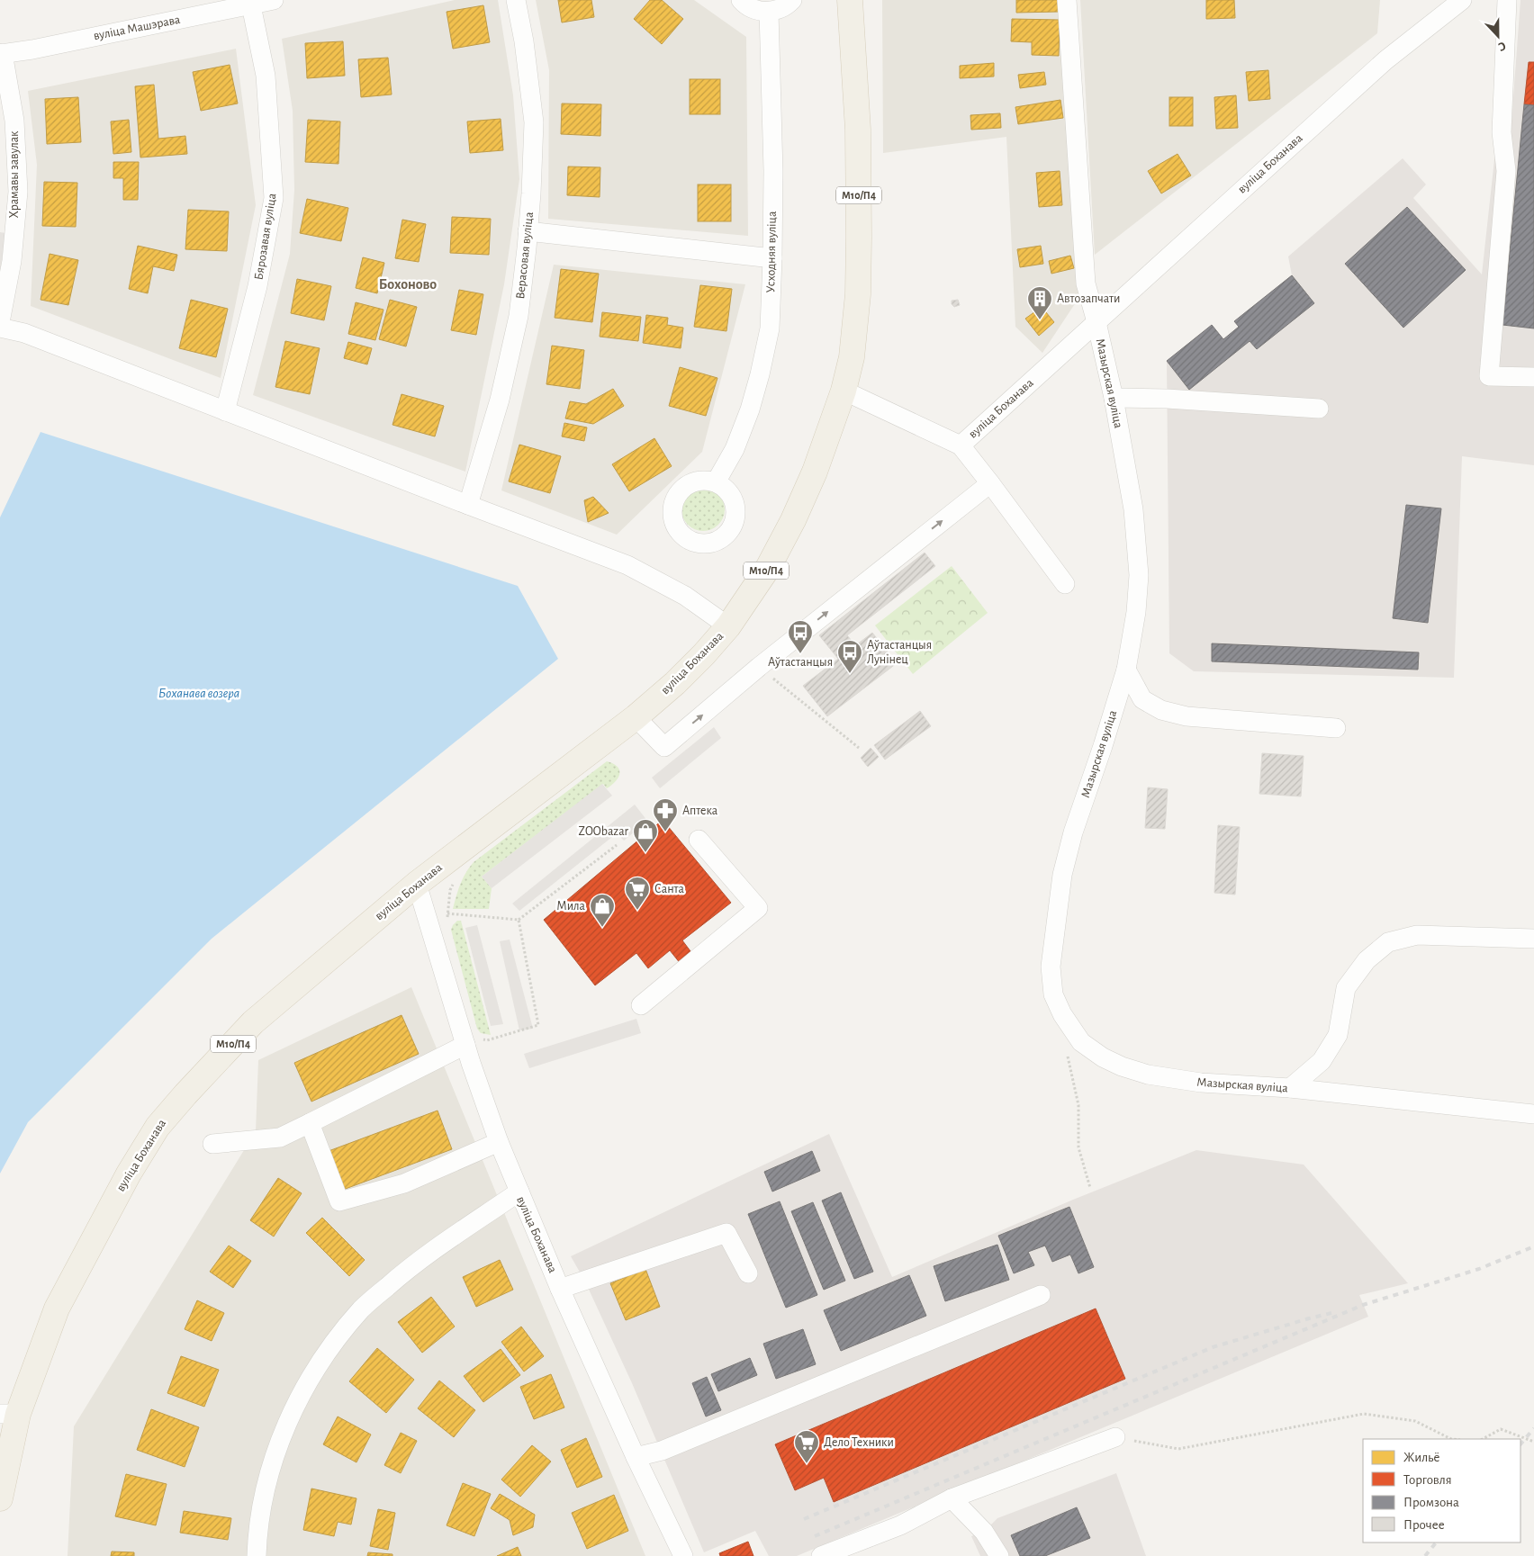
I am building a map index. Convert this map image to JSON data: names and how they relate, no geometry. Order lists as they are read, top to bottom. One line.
{"streets":{"main road":["вуліца Боханава","М10/П4"],"street":["вуліца Машэрава","Храмавы завулак","Бярозавая вуліца","Усходняя вуліца","Верасовая вуліца","Мазырская вуліца"]},"crossings":[["вуліца Машэрава","Храмавы завулак"],["вуліца Машэрава","Бярозавая вуліца"],["вуліца Боханава","М10/П4"],["вуліца Боханава","Мазырская вуліца"]],"districts":["Бохоново"],"water":["Боханава возера"],"places":{"building":["Автозапчати"],"bus stop":["Аўтастанцыя","Аўтастанцыя Лунінец"],"pharmacy":["Аптека"],"shop":["ZOObazar","Мила"],"supermarket":["Санта","Дело Техники"]},"legend":["Жильё","Торговля","Промзона","Прочее"],"north":"bottom"}
